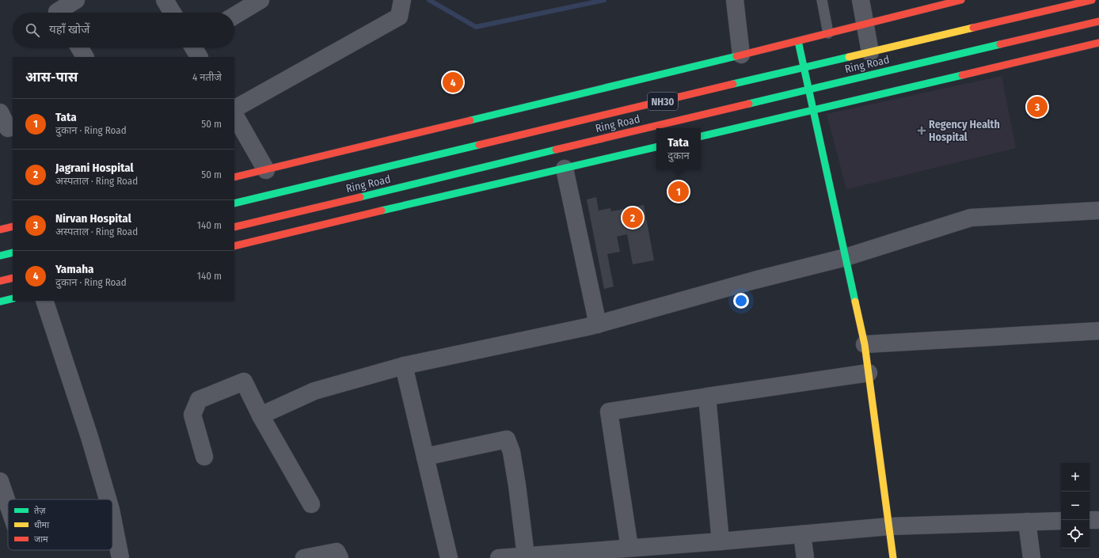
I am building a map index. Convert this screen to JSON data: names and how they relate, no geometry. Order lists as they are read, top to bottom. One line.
{"streets":{"main road":["Ring Road","NH30"]},"places":{"health":["Regency Health Hospital"]},"legend":["तेज़","धीमा","जाम"],"page":{"search":"यहाँ खोजें","heading":["आस-पास","4 नतीजे"],"pins":["4","3","1","2"],"list":[{"mark":"1","name":"Tata","note":"दुकान · Ring Road","value":"50 m"},{"mark":"2","name":"Jagrani Hospital","note":"अस्पताल · Ring Road","value":"50 m"},{"mark":"3","name":"Nirvan Hospital","note":"अस्पताल · Ring Road","value":"140 m"},{"mark":"4","name":"Yamaha","note":"दुकान · Ring Road","value":"140 m"}],"popup":["Tata","दुकान"],"map_buttons":["+","−"]}}
